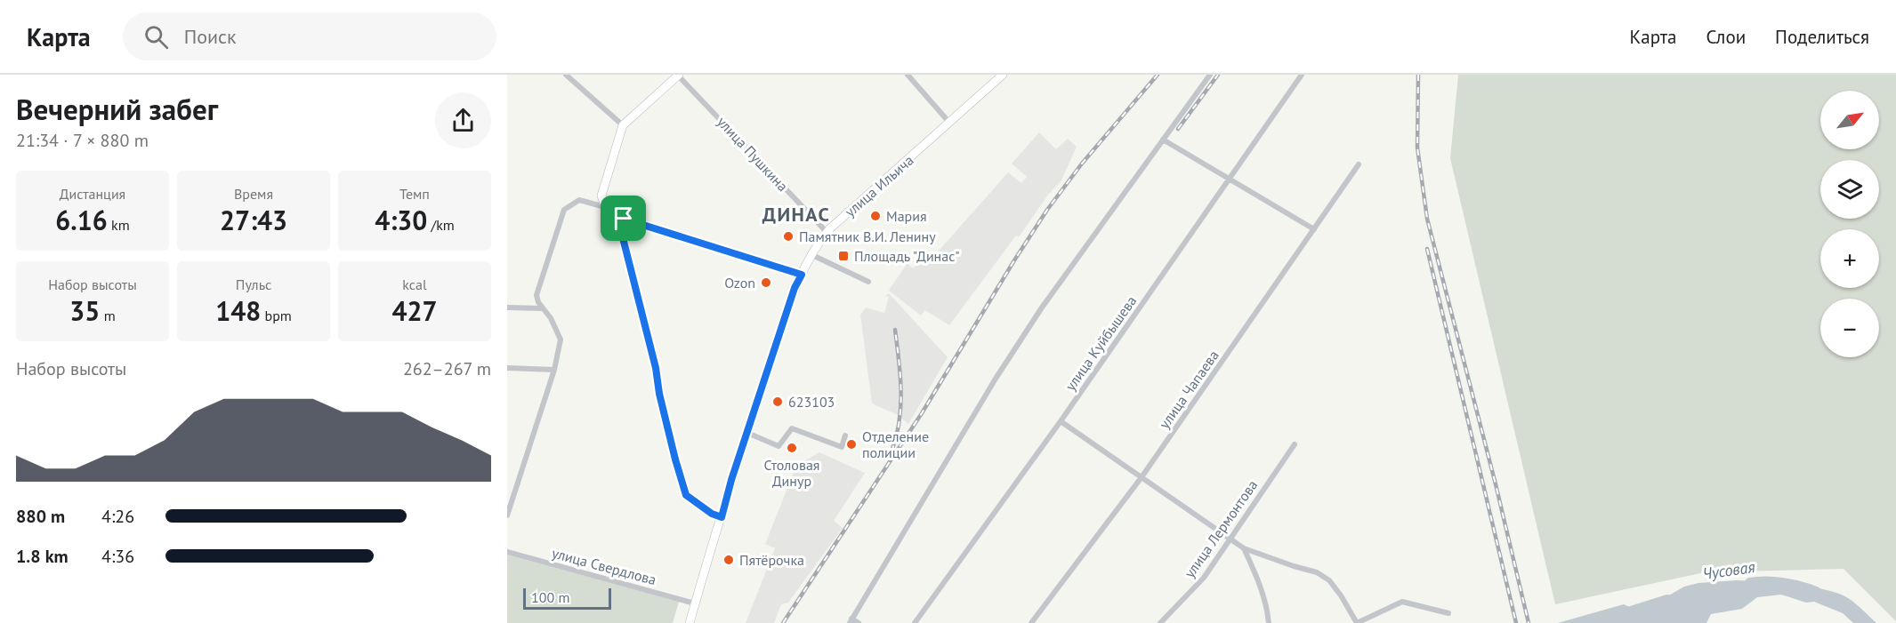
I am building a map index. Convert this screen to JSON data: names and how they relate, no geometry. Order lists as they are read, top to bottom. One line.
{"streets":{"street":["улица Пушкина","улица Ильича","улица Куйбышева","улица Чапаева","улица Лермонтова","улица Свердлова"]},"crossings":[["улица Пушкина","улица Ильича"],["улица Ильича","улица Свердлова"]],"districts":["ДИНАС"],"water":["Чусовая"],"places":{"other":["Мария","Памятник В.И. Ленину","Ozon","623103","Отделение полиции","Столовая Динур","Пятёрочка"],"transit":["Площадь \"Динас\""]},"scale_bar":"100 m","north":"top right","page":{"header":"Карта","search":"Поиск","nav":["Карта","Слои","Поделиться"],"heading":["Вечерний забег","21:34 · 7 × 880 m"],"map_buttons":["+","−"],"stats":[["Дистанция","6.16 km"],["Время","27:43"],["Темп","4:30 /km"],["Набор высоты","35 m"],["Пульс","148 bpm"],["kcal","427"]],"chart":["Набор высоты","262–267 m"],"list":[{"name":"880 m","note":"4:26"},{"name":"1.8 km","note":"4:36"}],"scale":"100 m"}}
